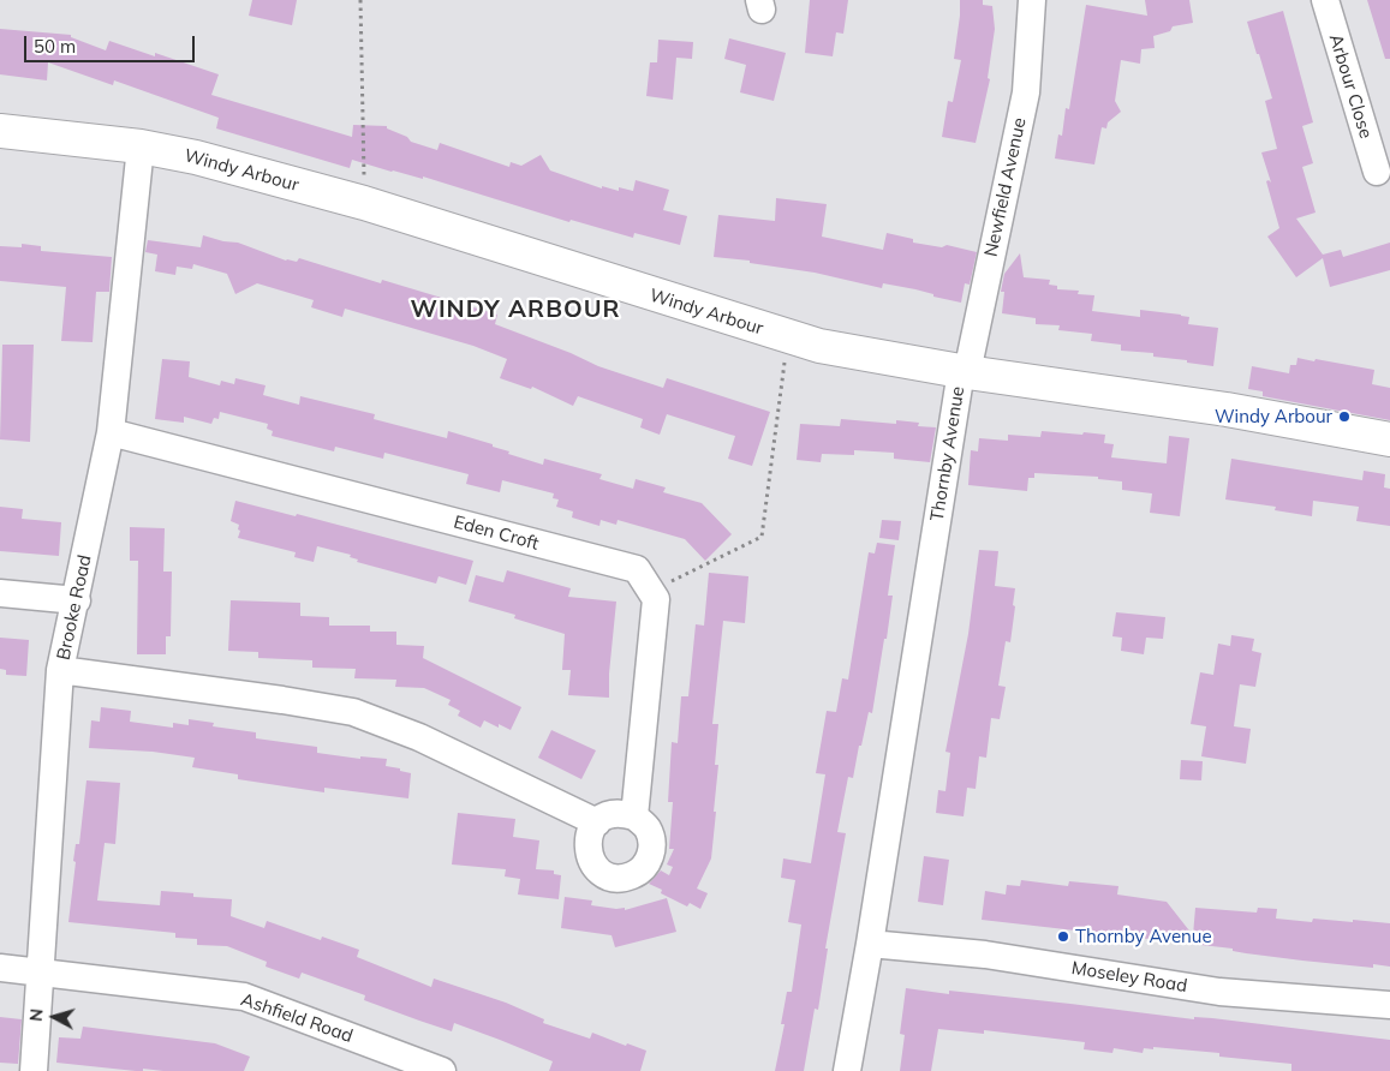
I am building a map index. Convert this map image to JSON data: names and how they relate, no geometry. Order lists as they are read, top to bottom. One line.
{"streets":{"street":["Arbour Close","Windy Arbour","Newfield Avenue","Thornby Avenue","Eden Croft","Brooke Road","Moseley Road","Ashfield Road"]},"crossings":[["Windy Arbour","Newfield Avenue"],["Windy Arbour","Thornby Avenue"],["Windy Arbour","Brooke Road"],["Newfield Avenue","Thornby Avenue"],["Thornby Avenue","Moseley Road"],["Eden Croft","Brooke Road"],["Brooke Road","Ashfield Road"]],"districts":["WINDY ARBOUR"],"places":["Windy Arbour","Thornby Avenue"],"scale_bar":"50 m","north":"left"}
